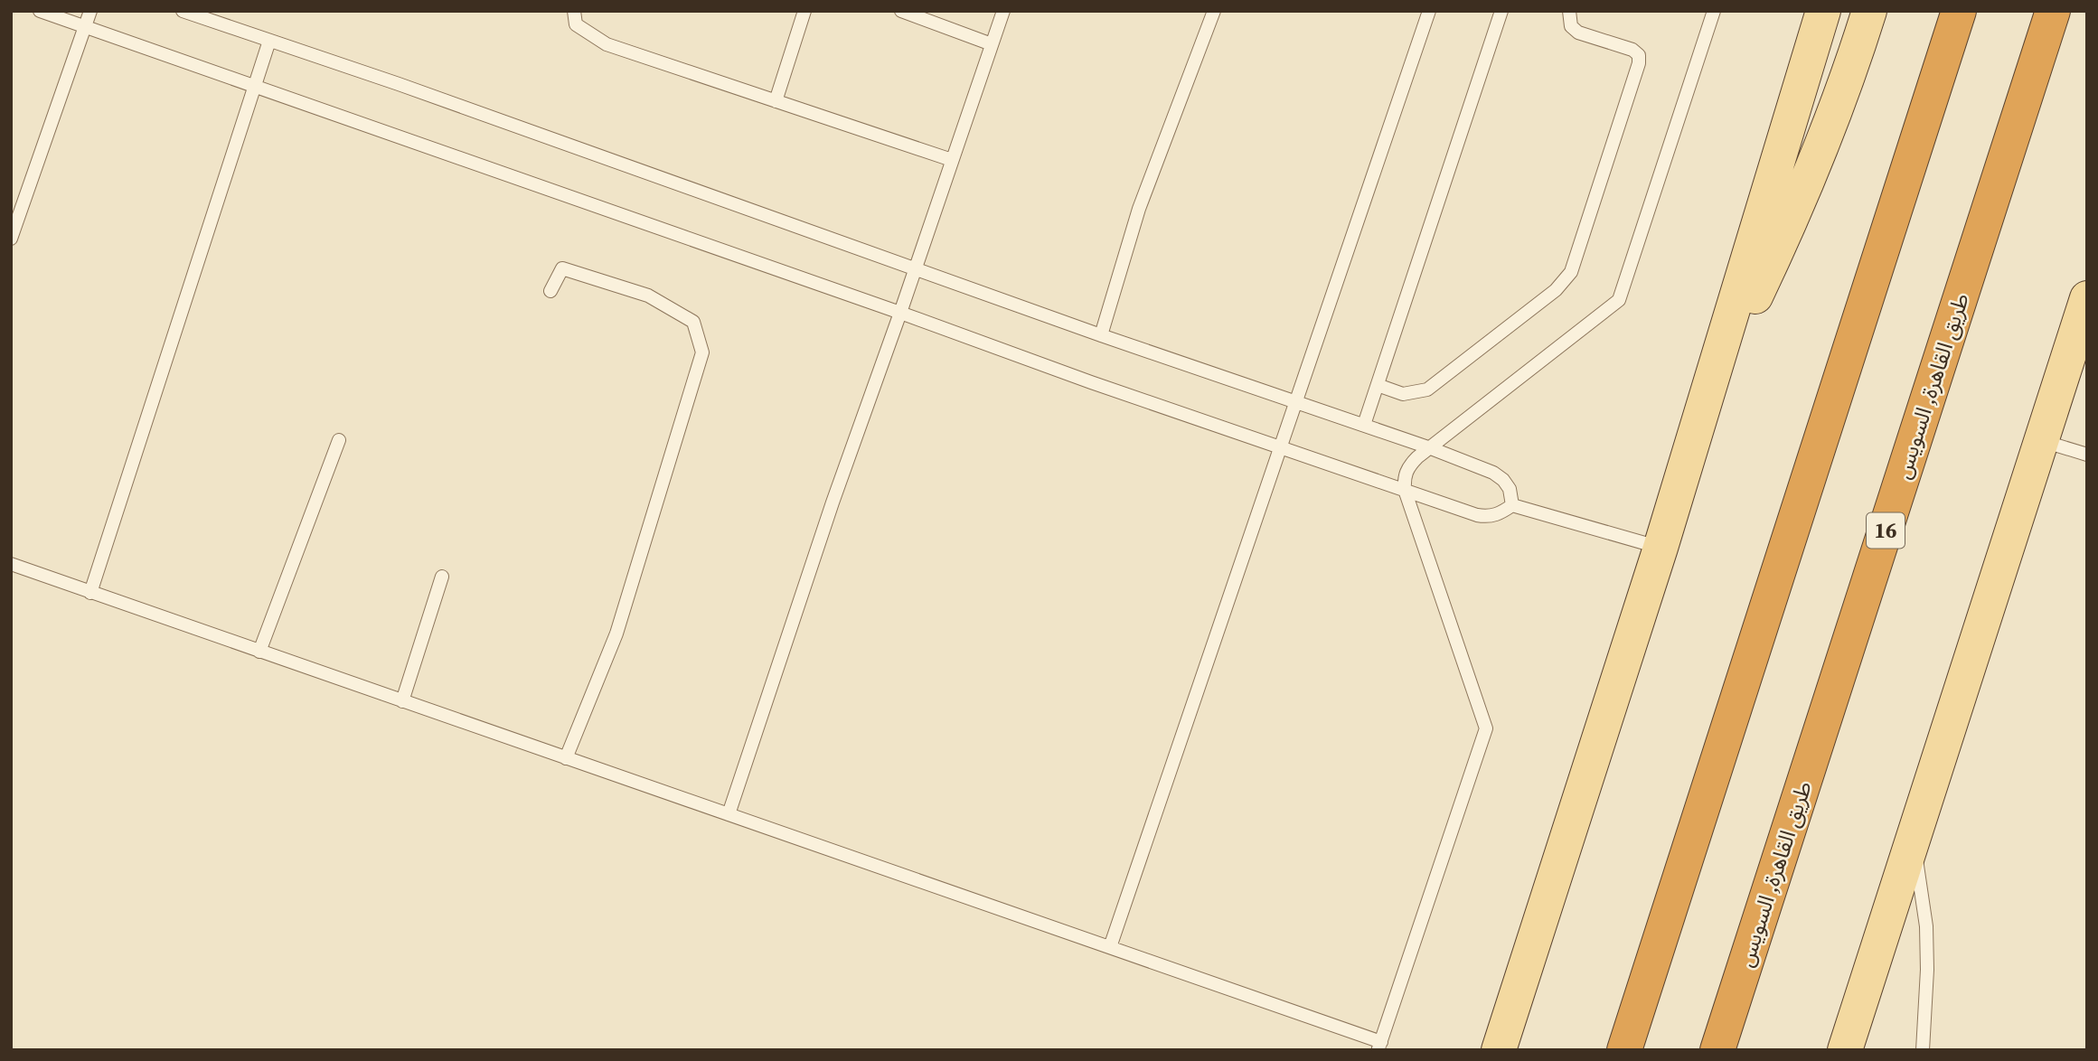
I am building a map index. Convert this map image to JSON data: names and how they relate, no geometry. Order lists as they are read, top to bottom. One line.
{"streets":{"highway":["طريق القاهرة, السويس","16"]}}
